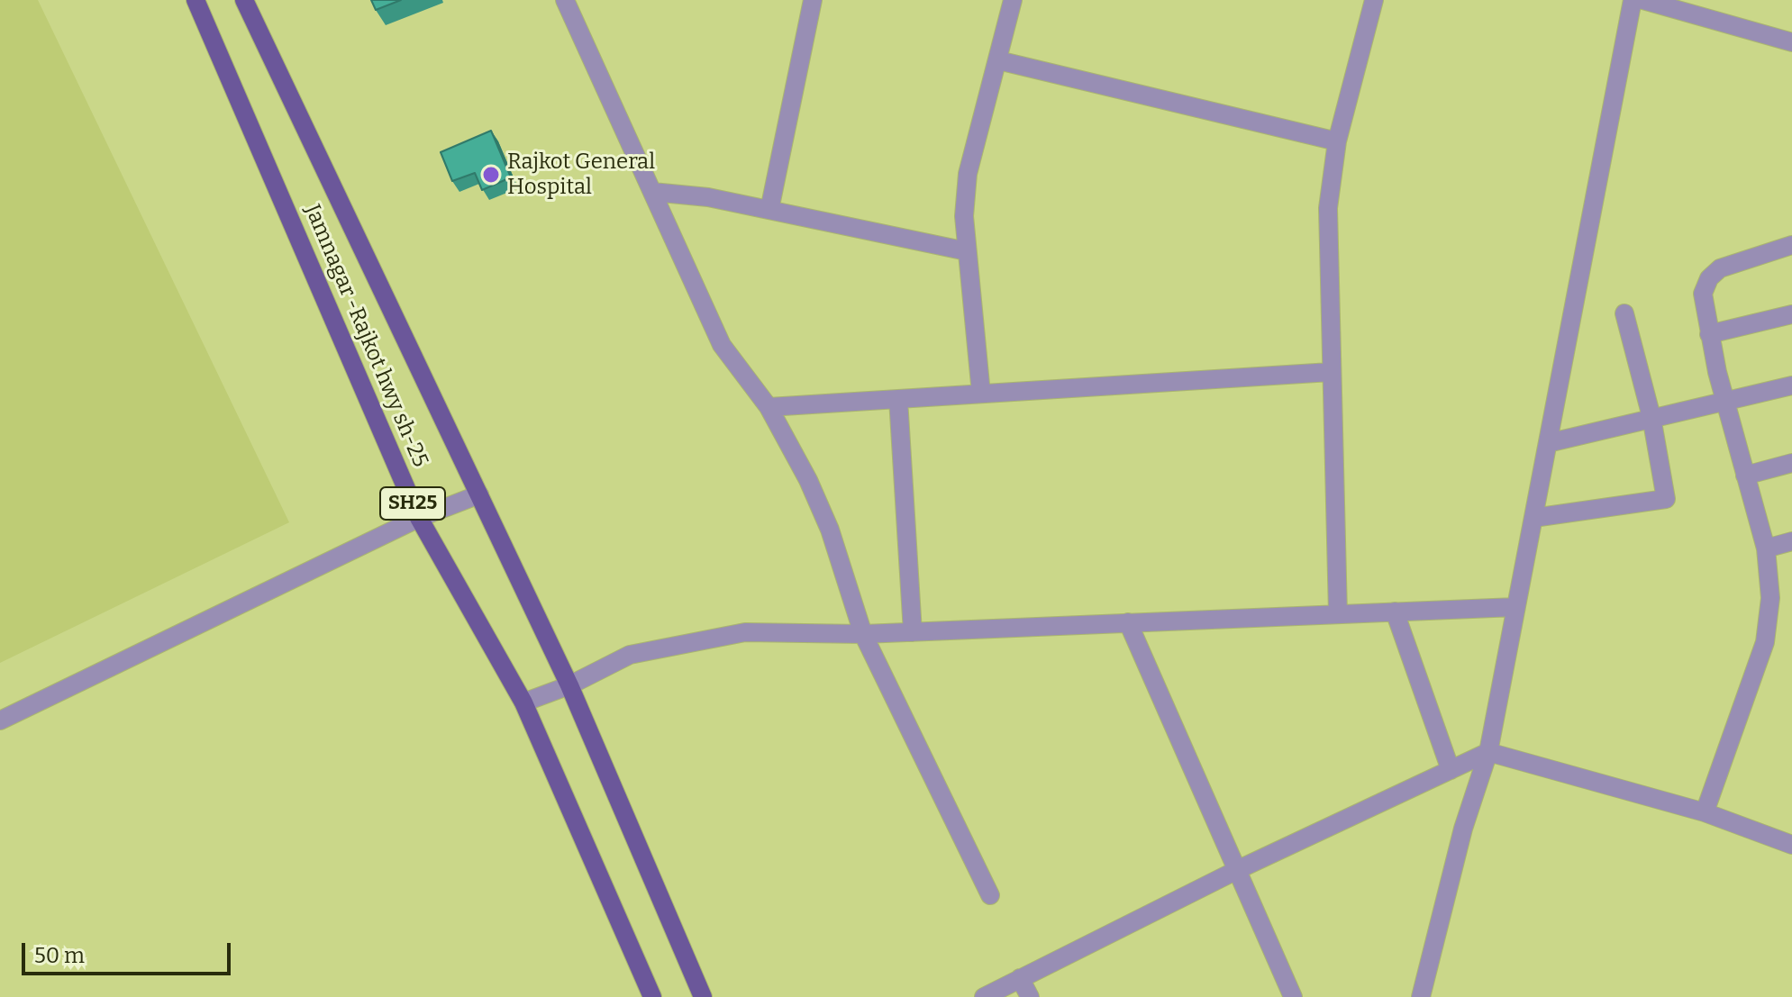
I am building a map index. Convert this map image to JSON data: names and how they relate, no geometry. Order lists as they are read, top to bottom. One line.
{"streets":{"main road":["Jamnagar -Rajkot hwy sh-25","SH25"]},"places":["Rajkot General Hospital"],"scale_bar":"50 m"}
